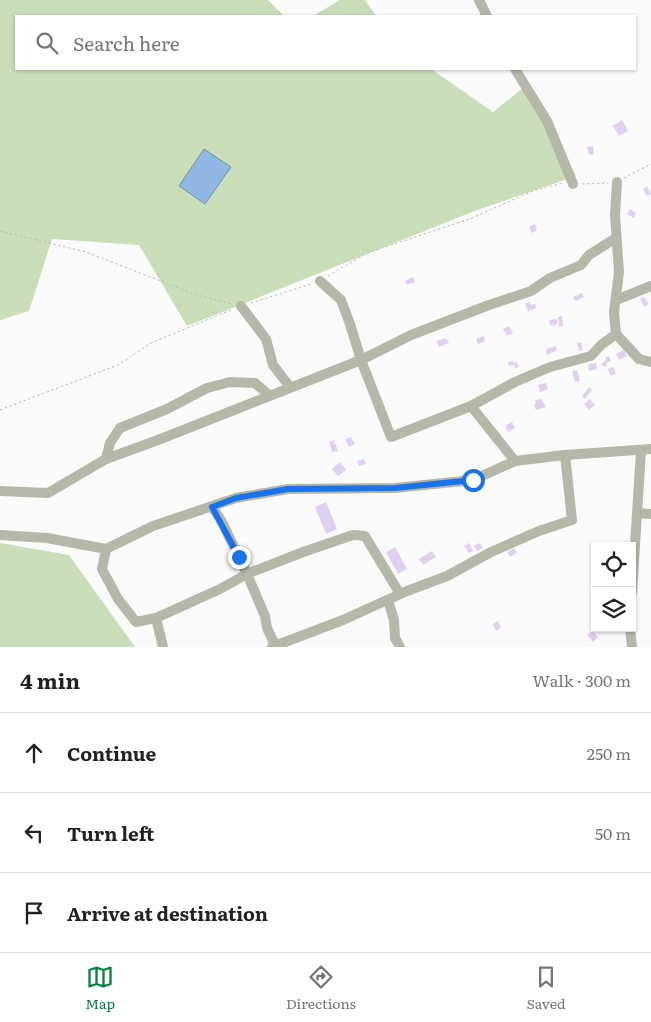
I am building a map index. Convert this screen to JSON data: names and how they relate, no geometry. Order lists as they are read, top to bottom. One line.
{"page":{"search":"Search here","heading":["4 min","Walk · 300 m"],"list":[["Continue","250 m"],["Turn left","50 m"],"Arrive at destination"],"nav":["Map","Directions","Saved"]}}
